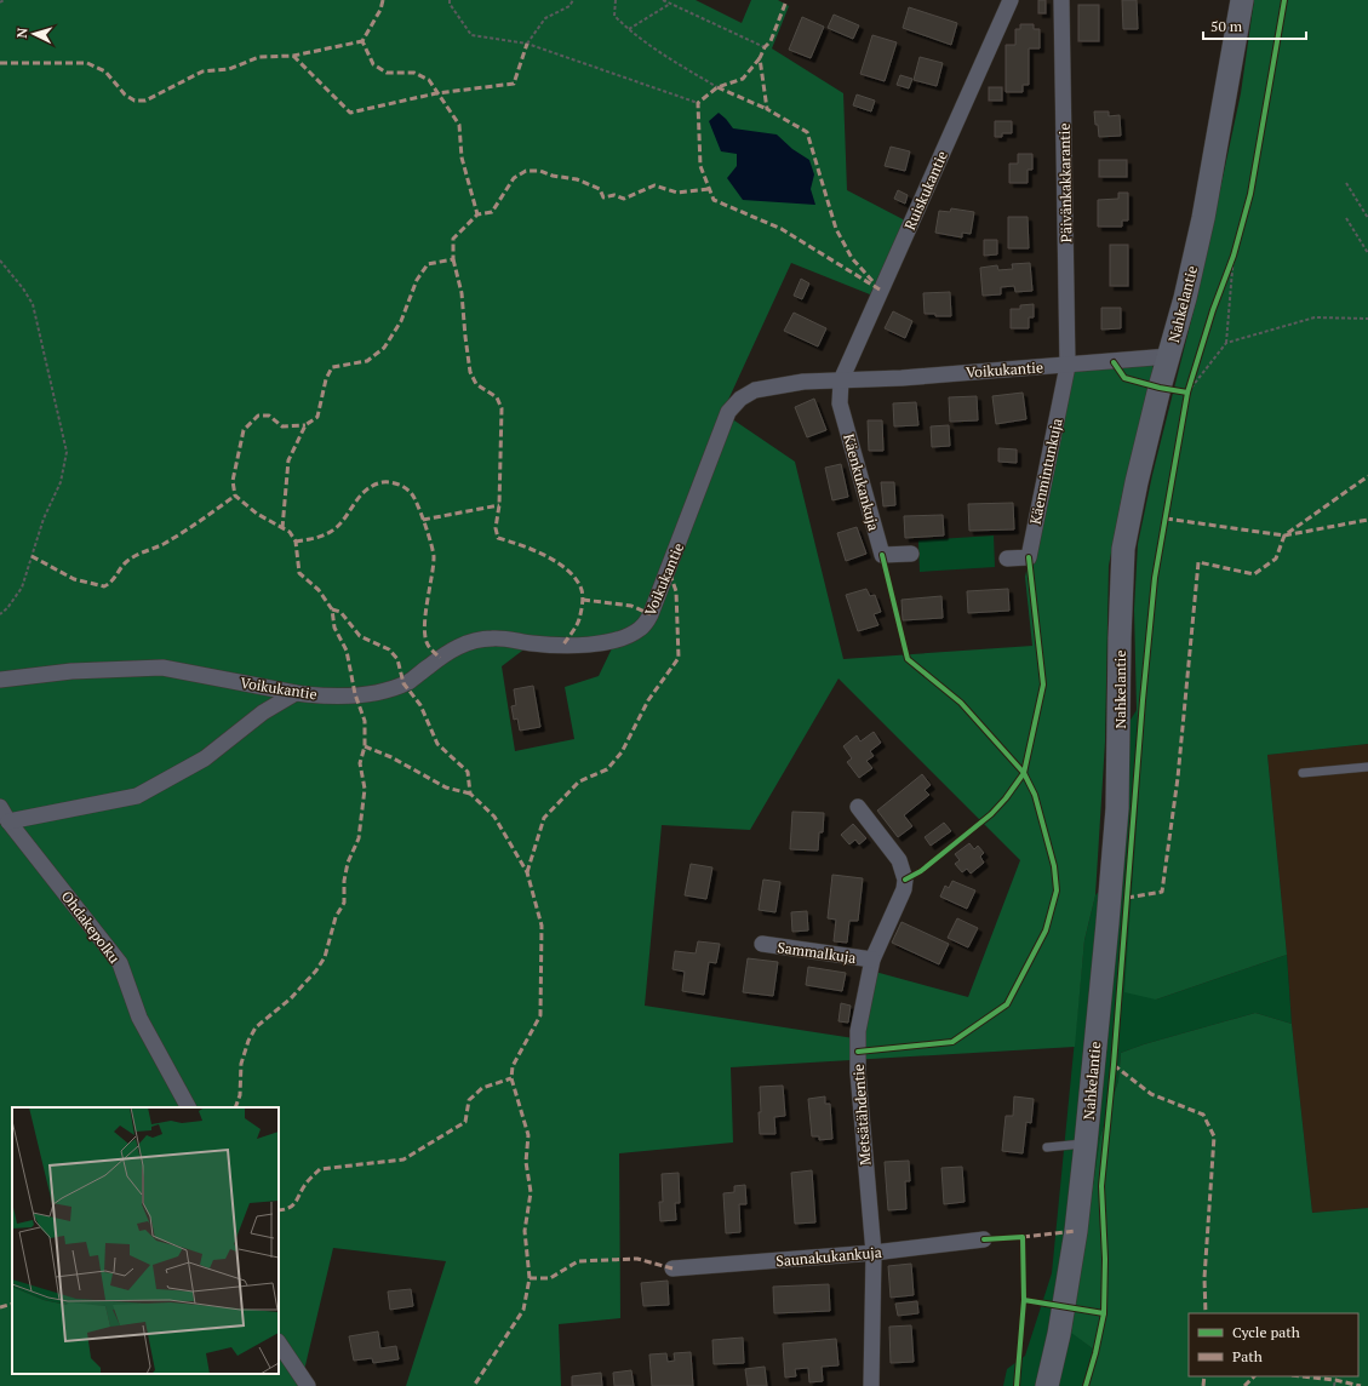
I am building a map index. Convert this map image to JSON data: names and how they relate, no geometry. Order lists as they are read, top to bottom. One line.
{"streets":{"main road":["Nahkelantie"],"street":["Päivänkakkarantie","Ruiskukantie","Voikukantie","Käenmintunkuja","Käenkukankuja","Ohdakepolku","Sammalkuja","Metsätähdentie","Saunakukankuja"]},"crossings":[["Päivänkakkarantie","Voikukantie"],["Päivänkakkarantie","Käenmintunkuja"],["Ruiskukantie","Voikukantie"],["Ruiskukantie","Käenkukankuja"],["Nahkelantie","Voikukantie"],["Voikukantie","Käenmintunkuja"],["Voikukantie","Käenkukankuja"],["Sammalkuja","Metsätähdentie"],["Metsätähdentie","Saunakukankuja"]],"legend":["Cycle path","Path"],"scale_bar":"50 m","north":"left"}
